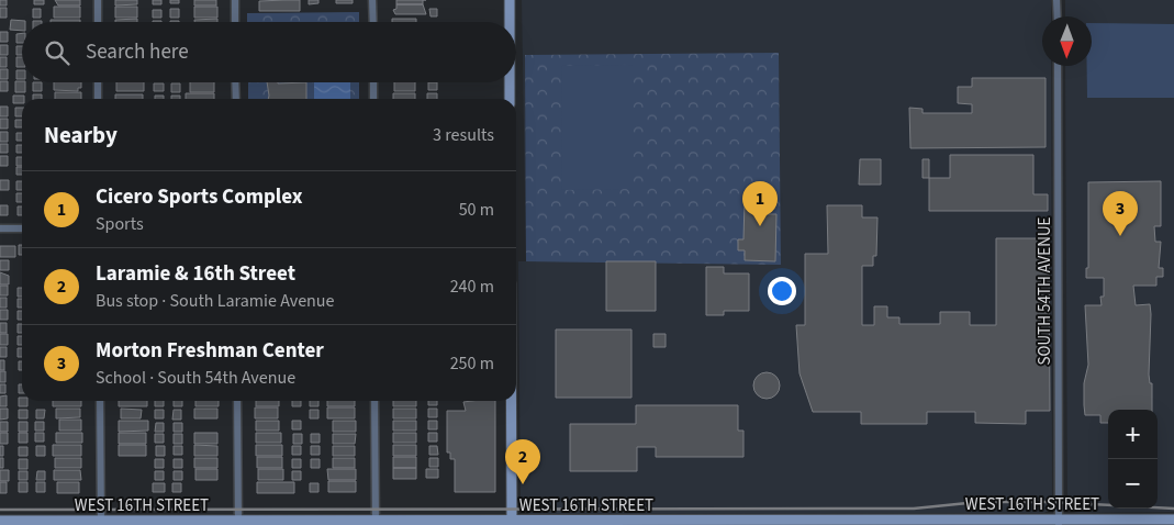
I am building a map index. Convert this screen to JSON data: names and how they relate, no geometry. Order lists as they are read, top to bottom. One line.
{"streets":{"street":["SOUTH 54TH AVENUE","WEST 16TH STREET"]},"crossings":[["SOUTH 54TH AVENUE","WEST 16TH STREET"]],"north":"bottom","page":{"search":"Search here","heading":["Nearby","3 results"],"list":[{"mark":"1","name":"Cicero Sports Complex","note":"Sports","value":"50 m"},{"mark":"2","name":"Laramie & 16th Street","note":"Bus stop · South Laramie Avenue","value":"240 m"},{"mark":"3","name":"Morton Freshman Center","note":"School · South 54th Avenue","value":"250 m"}],"pins":["1","3","2"],"map_buttons":["+","−"]}}
